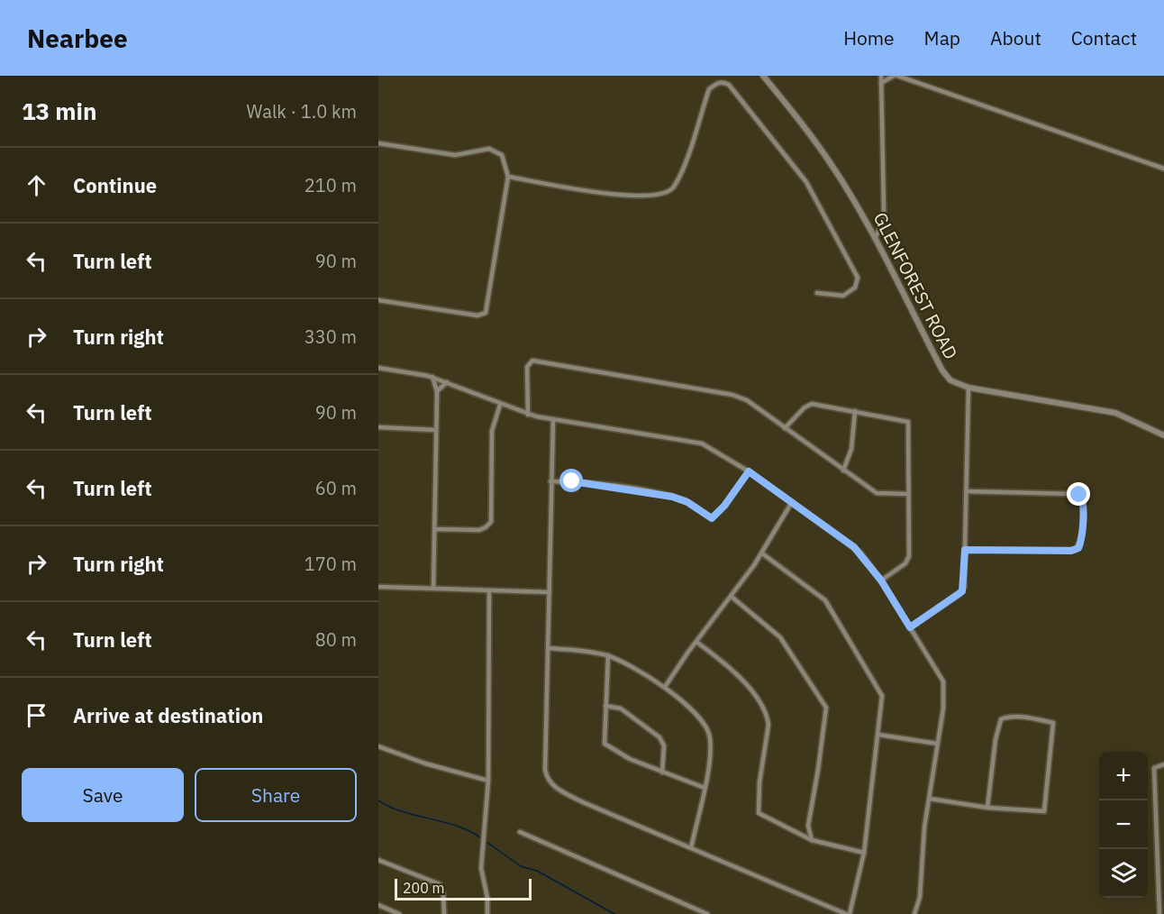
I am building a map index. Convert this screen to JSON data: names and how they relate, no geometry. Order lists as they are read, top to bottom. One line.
{"streets":{"street":["GLENFOREST ROAD"]},"scale_bar":"200 m","page":{"header":"Nearbee","nav":["Home","Map","About","Contact"],"heading":["13 min","Walk · 1.0 km"],"list":[["Continue","210 m"],["Turn left","90 m"],["Turn right","330 m"],["Turn left","90 m"],["Turn left","60 m"],["Turn right","170 m"],["Turn left","80 m"],"Arrive at destination"],"buttons":["Save","Share"],"map_buttons":["+","−"],"scale":"200 m"}}
